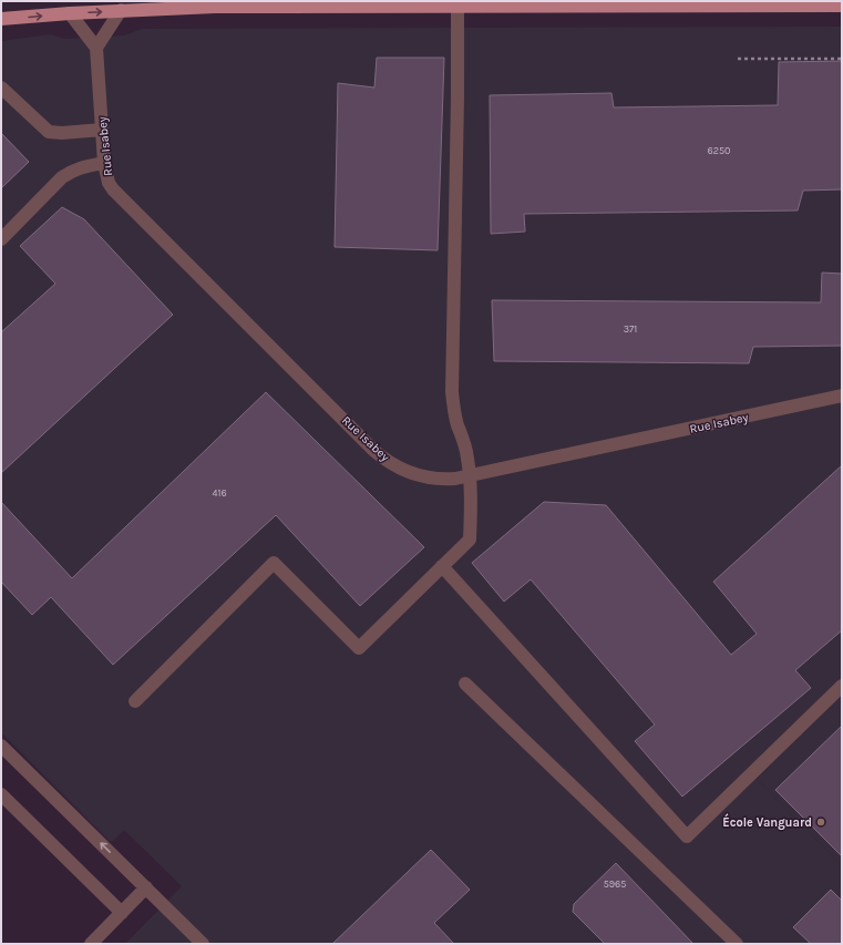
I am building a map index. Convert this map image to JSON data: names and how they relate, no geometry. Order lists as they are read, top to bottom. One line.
{"streets":{"street":["Rue Isabey"]},"places":["École Vanguard"],"house_numbers":["6250","371","416","5965"]}
